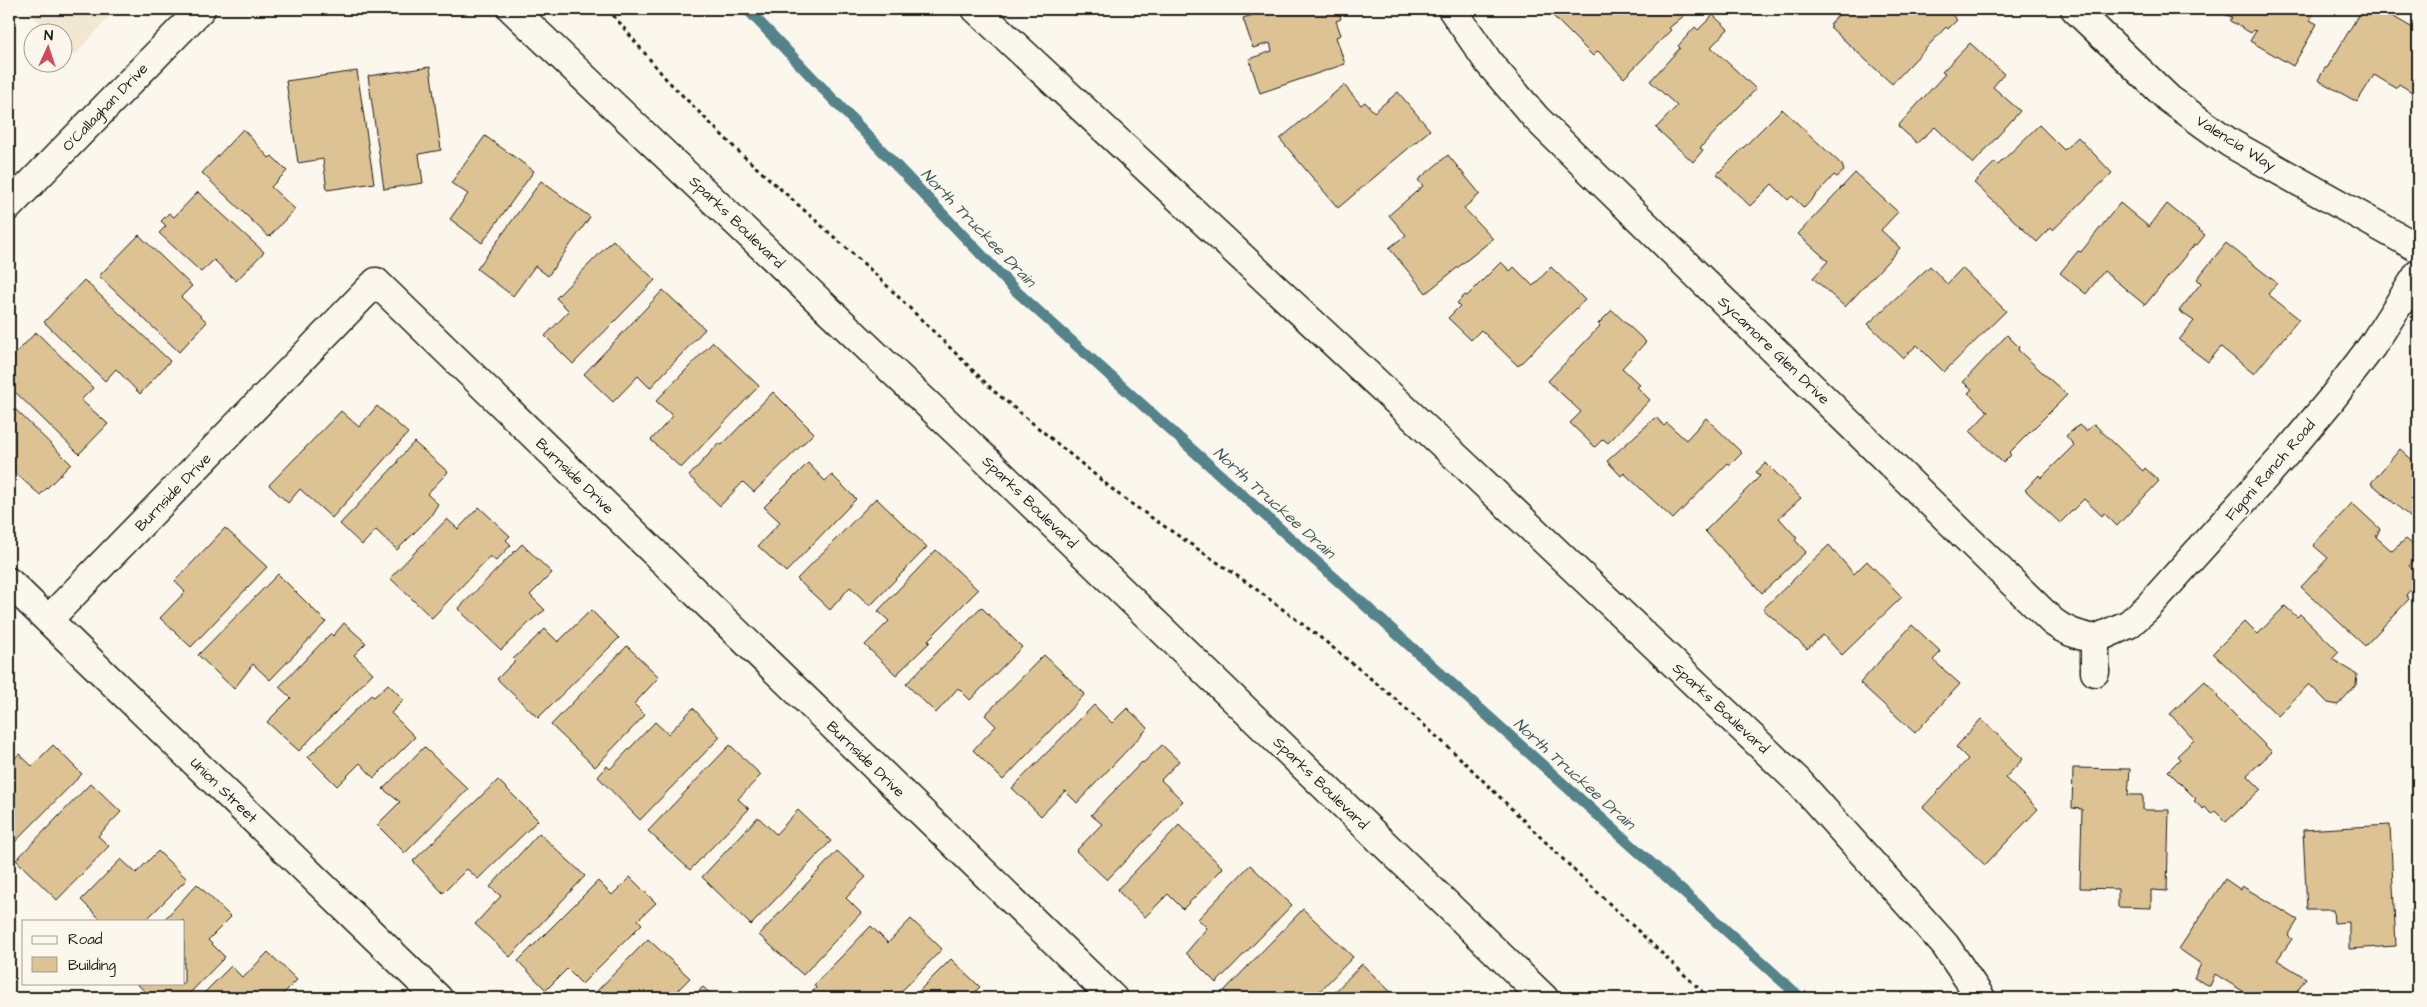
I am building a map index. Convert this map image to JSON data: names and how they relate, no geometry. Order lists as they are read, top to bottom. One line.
{"streets":{"street":["O'Callaghan Drive","Valencia Way","Sparks Boulevard","Sycamore Glen Drive","Figoni Ranch Road","Burnside Drive","Union Street"]},"crossings":[["Sycamore Glen Drive","Figoni Ranch Road"],["Burnside Drive","Union Street"]],"water":["North Truckee Drain"],"legend":["Road","Building"],"north":"top"}
